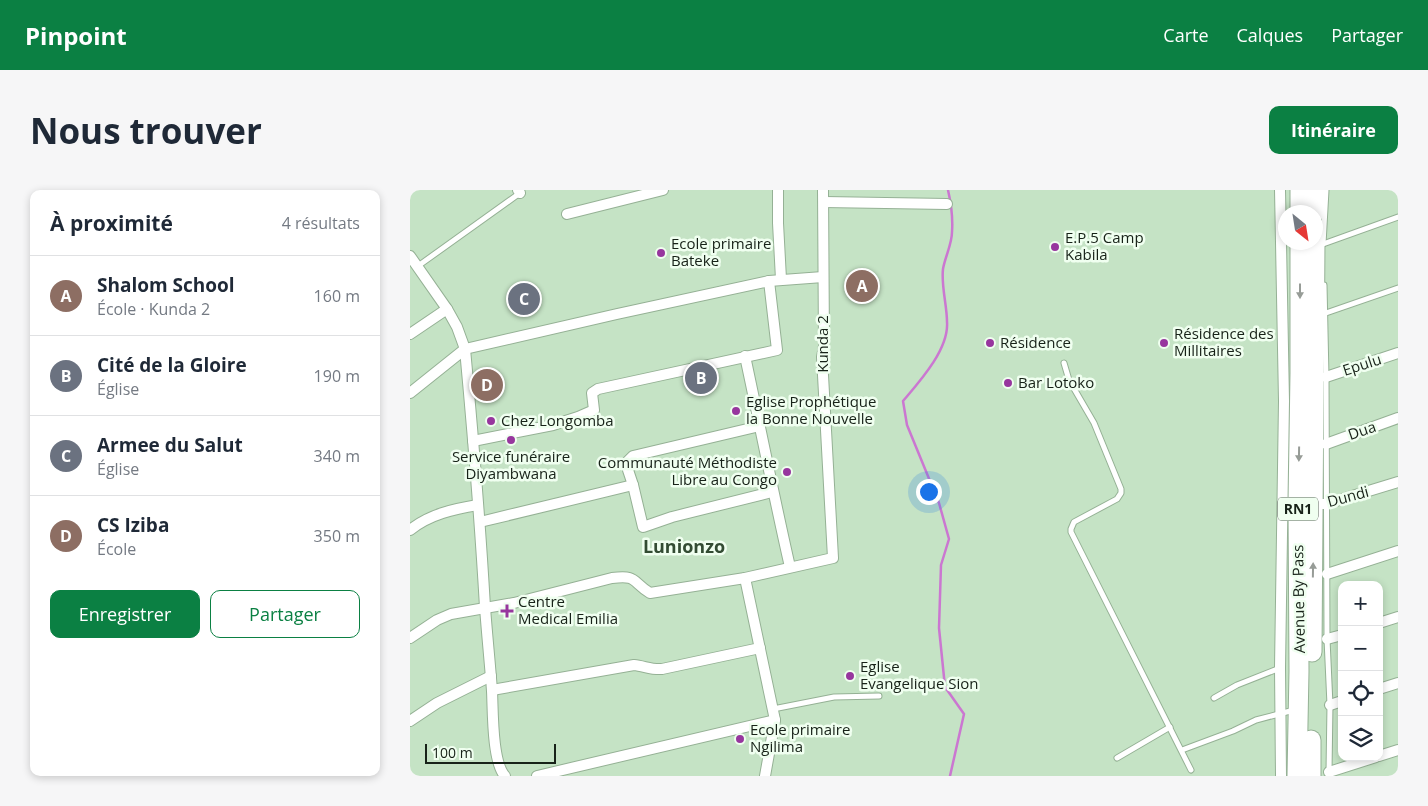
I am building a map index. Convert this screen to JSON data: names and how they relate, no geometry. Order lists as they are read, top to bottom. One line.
{"streets":{"highway":["RN1","Avenue By Pass"],"street":["Kunda 2","Epulu","Dua","Dundi"]},"crossings":[["Dundi","Avenue By Pass"]],"districts":["Lunionzo"],"places":{"other":["E.P.5 Camp Kabila","Ecole primaire Bateke","Résidence","Résidence des Millitaires","Bar Lotoko","Eglise Prophétique la Bonne Nouvelle","Chez Longomba","Service funéraire Diyambwana","Communauté Méthodiste Libre au Congo","Eglise Evangelique Sion","Ecole primaire Ngilima"],"health":["Centre Medical Emilia"]},"scale_bar":"100 m","north":"bottom right","page":{"header":"Pinpoint","nav":["Carte","Calques","Partager"],"buttons":["Itinéraire",["Enregistrer","Partager"]],"title":"Nous trouver","heading":["À proximité","4 résultats"],"list":[{"mark":"A","name":"Shalom School","note":"École · Kunda 2","value":"160 m"},{"mark":"B","name":"Cité de la Gloire","note":"Église","value":"190 m"},{"mark":"C","name":"Armee du Salut","note":"Église","value":"340 m"},{"mark":"D","name":"CS Iziba","note":"École","value":"350 m"}],"pins":["A","C","B","D"],"map_buttons":["+","−"],"scale":"100 m"}}
